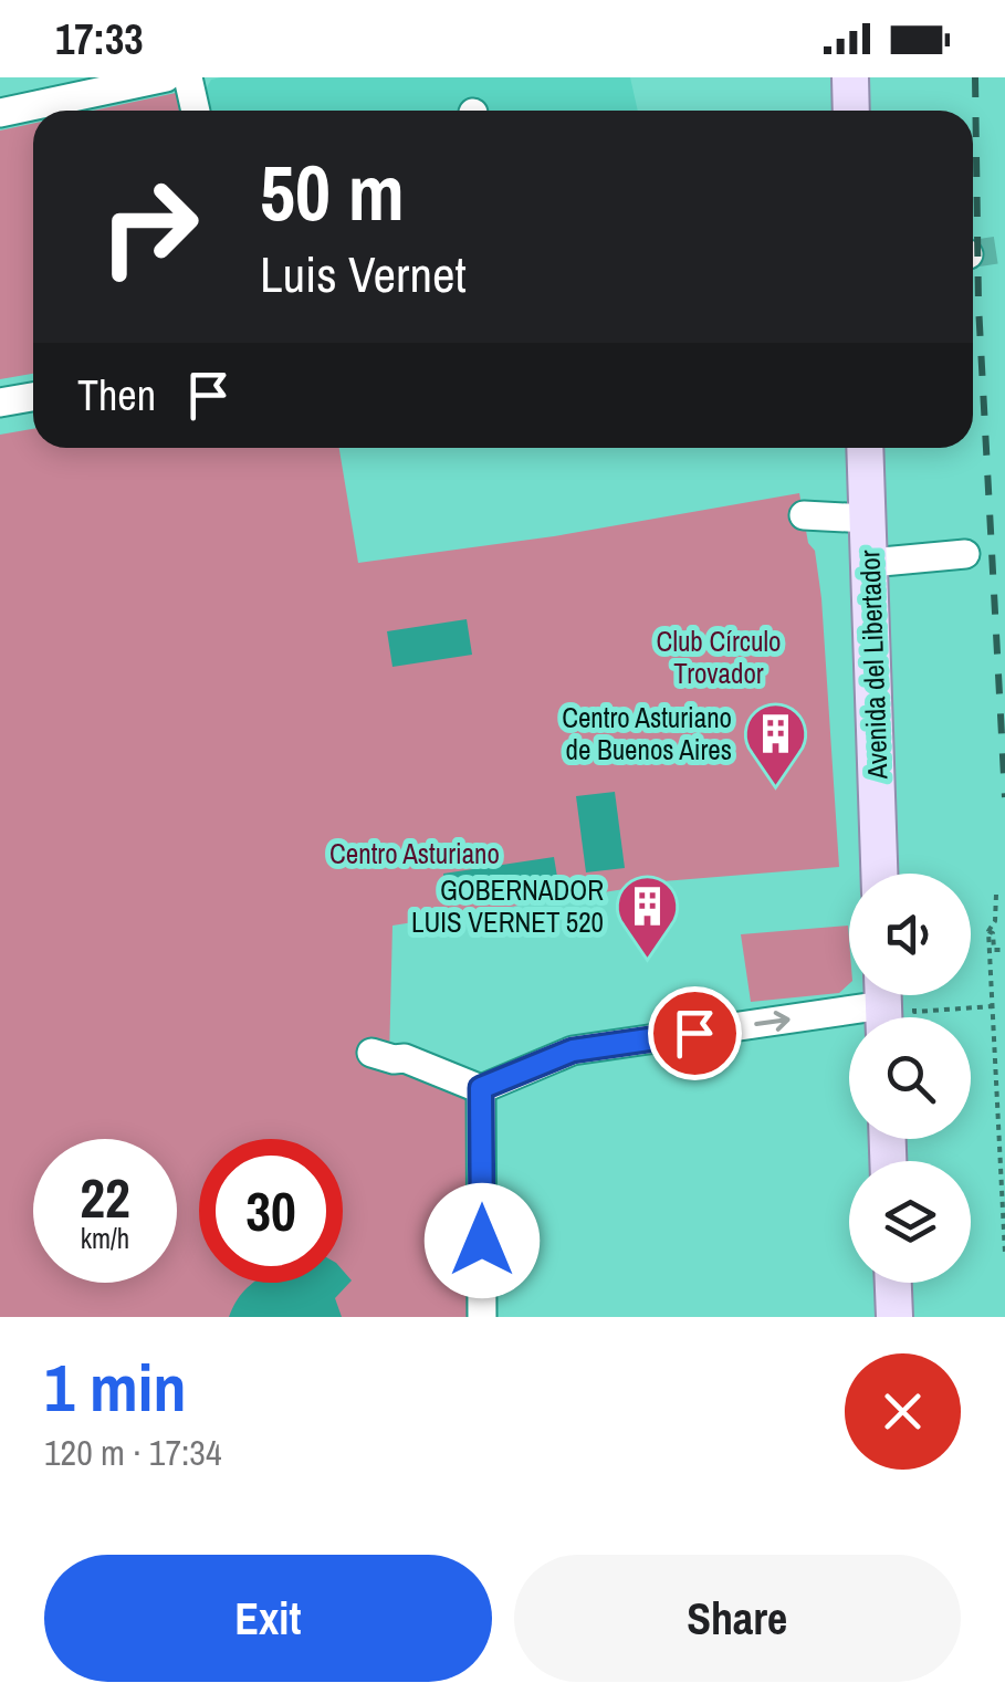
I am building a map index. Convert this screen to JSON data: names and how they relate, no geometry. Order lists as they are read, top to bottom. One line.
{"streets":{"main road":["Avenida del Libertador"]},"parks":["Club Círculo Trovador","Centro Asturiano"],"places":{"building":["Centro Asturiano de Buenos Aires","GOBERNADOR LUIS VERNET 520"]},"page":{"status":"17:33","turn":["50 m","Luis Vernet"],"then":"Then","speed":"22 km/h","limit":"30","heading":["1 min","120 m · 17:34"],"buttons":["Exit","Share"]}}
